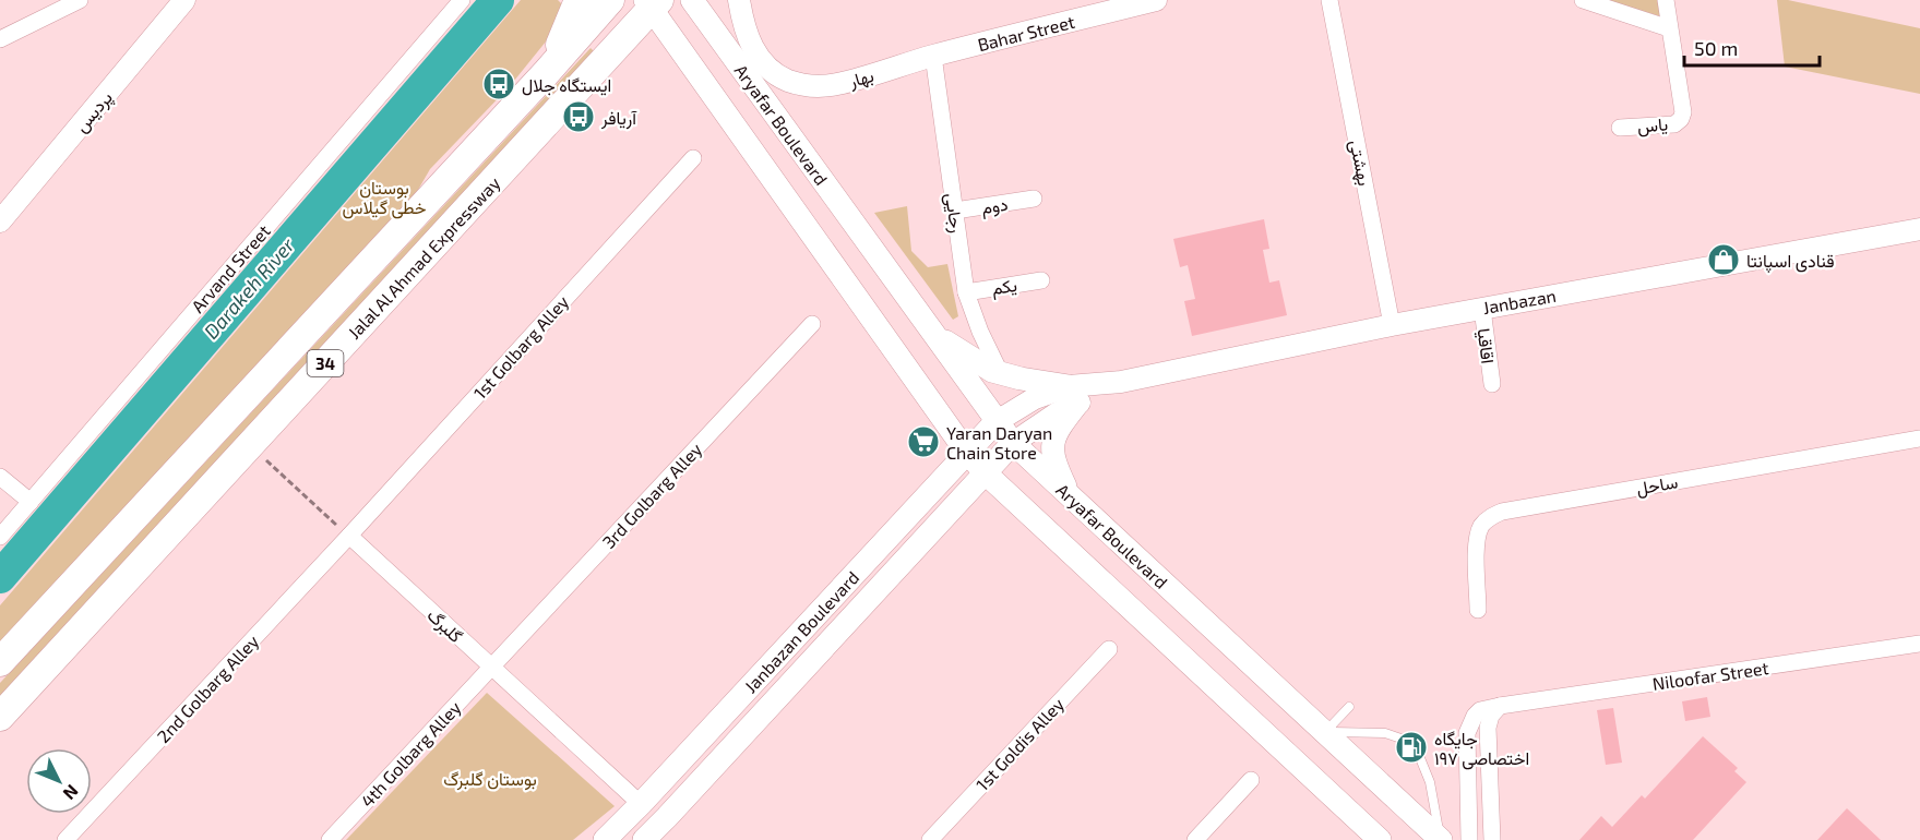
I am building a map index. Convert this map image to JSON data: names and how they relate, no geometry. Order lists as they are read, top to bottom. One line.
{"streets":{"highway":["Jalal Al Ahmad Expressway","34"],"main road":["Aryafar Boulevard","Janbazan Boulevard"],"street":["Bahar Street","بهار","پردیس","یاس","بهشتی","دوم","رجایی","Arvand Street","یکم","Janbazan","اقاقیا","1st Golbarg Alley","ساحل","3rd Golbarg Alley","گلبرگ","Niloofar Street","2nd Golbarg Alley","1st Goldis Alley","4th Golbarg Alley"]},"crossings":[["Bahar Street","بهار"],["Bahar Street","رجایی"],["بهار","رجایی"],["Aryafar Boulevard","Janbazan"],["Aryafar Boulevard","Janbazan Boulevard"],["بهشتی","Janbazan"],["دوم","رجایی"],["رجایی","یکم"],["Janbazan","اقاقیا"],["Janbazan","Janbazan Boulevard"],["1st Golbarg Alley","گلبرگ"],["1st Golbarg Alley","2nd Golbarg Alley"],["3rd Golbarg Alley","گلبرگ"],["3rd Golbarg Alley","4th Golbarg Alley"],["گلبرگ","Janbazan Boulevard"],["گلبرگ","2nd Golbarg Alley"],["گلبرگ","4th Golbarg Alley"]],"water":["Darakeh River"],"parks":["بوستان خطی گیلاس","بوستان گلبرگ"],"places":{"bus stop":["ایستگاه جلال","آریافر"],"shop":["قنادی اسپانتا"],"supermarket":["Yaran Daryan Chain Store"],"fuel station":["جایگاه اختصاصی ۱۹۷"]},"scale_bar":"50 m","north":"bottom right"}
